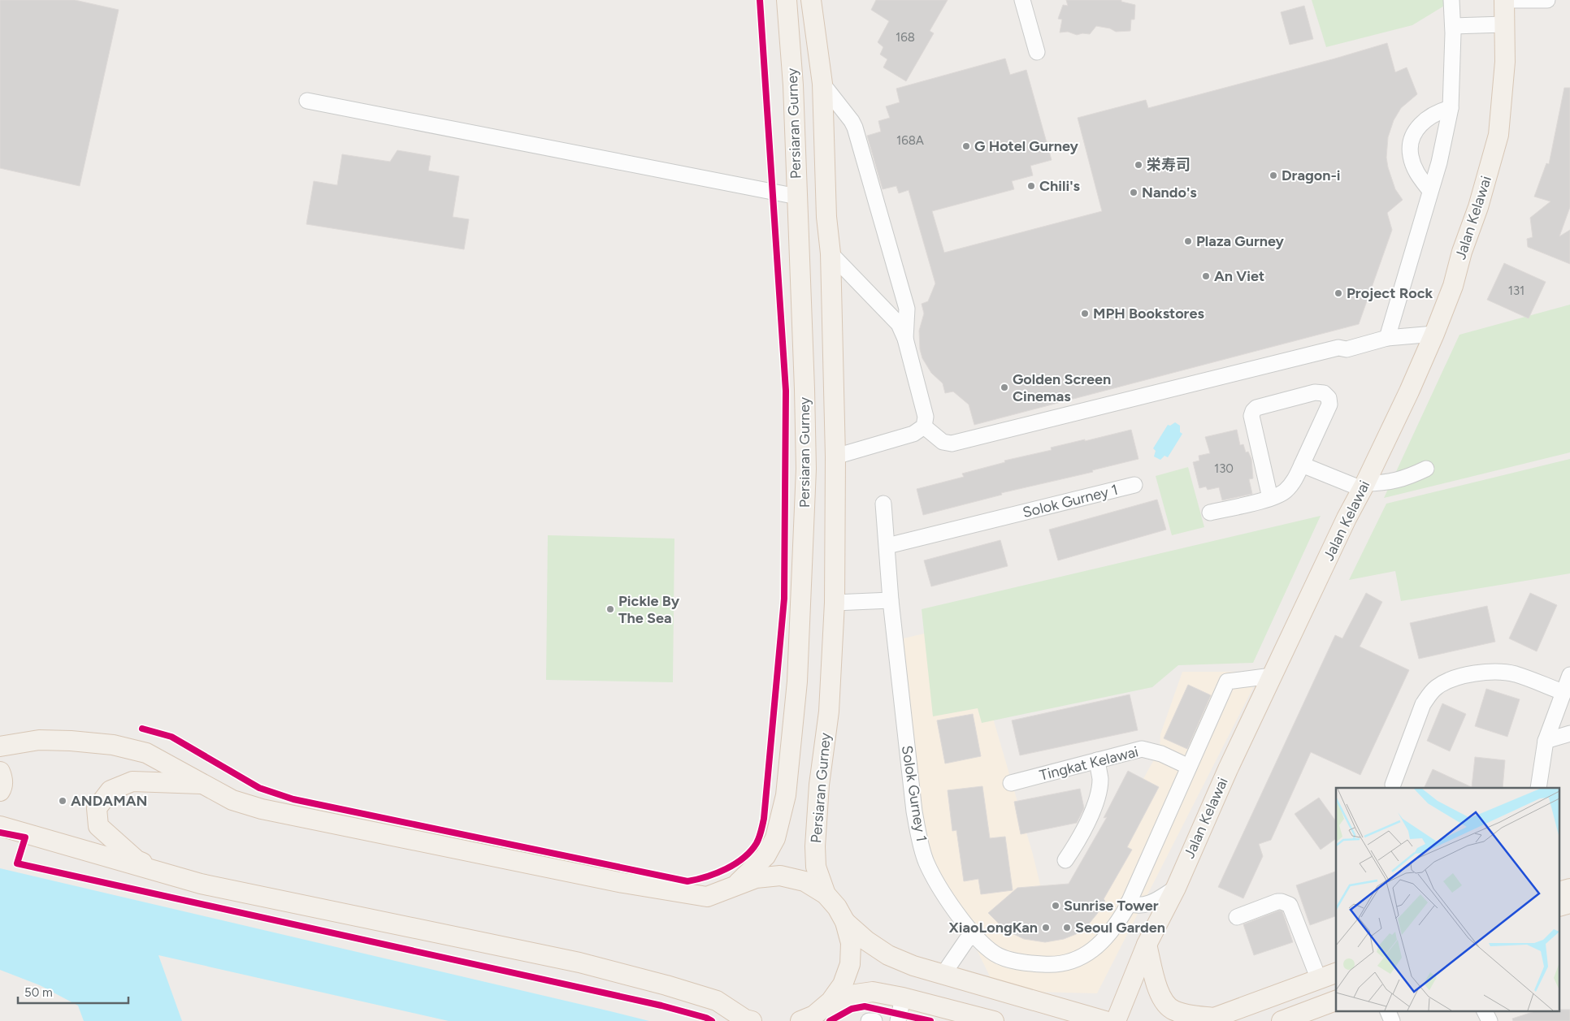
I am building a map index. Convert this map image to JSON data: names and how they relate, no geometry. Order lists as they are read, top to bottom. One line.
{"streets":{"main road":["Persiaran Gurney","Jalan Kelawai"],"street":["Solok Gurney 1","Tingkat Kelawai"]},"crossings":[["Jalan Kelawai","Solok Gurney 1"],["Solok Gurney 1","Tingkat Kelawai"]],"places":["G Hotel Gurney","栄寿司","Dragon-i","Chili's","Nando's","Plaza Gurney","An Viet","Project Rock","MPH Bookstores","Golden Screen Cinemas","Pickle By The Sea","ANDAMAN","Sunrise Tower","XiaoLongKan","Seoul Garden"],"house_numbers":["168","168A","131","130"],"scale_bar":"50 m"}
